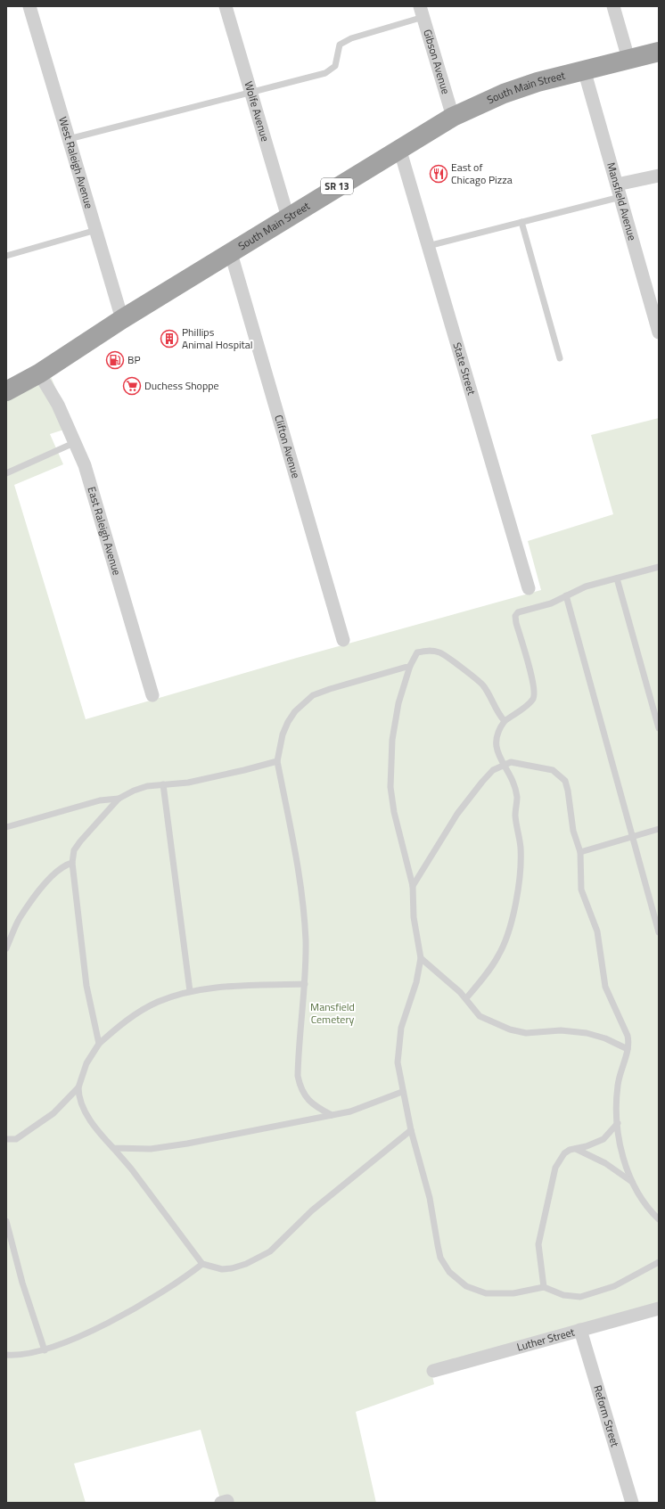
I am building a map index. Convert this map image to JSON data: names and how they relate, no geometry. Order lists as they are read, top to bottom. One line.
{"streets":{"highway":["South Main Street","SR 13"],"street":["Gibson Avenue","Wolfe Avenue","West Raleigh Avenue","Mansfield Avenue","State Street","Clifton Avenue","East Raleigh Avenue","Luther Street","Reform Street"]},"crossings":[["Gibson Avenue","South Main Street"],["South Main Street","Wolfe Avenue"],["South Main Street","West Raleigh Avenue"],["South Main Street","Mansfield Avenue"],["South Main Street","State Street"],["South Main Street","Clifton Avenue"],["South Main Street","East Raleigh Avenue"],["Luther Street","Reform Street"]],"parks":["Mansfield Cemetery"],"places":{"restaurant":["East of Chicago Pizza"],"building":["Phillips Animal Hospital"],"fuel station":["BP"],"supermarket":["Duchess Shoppe"]}}
